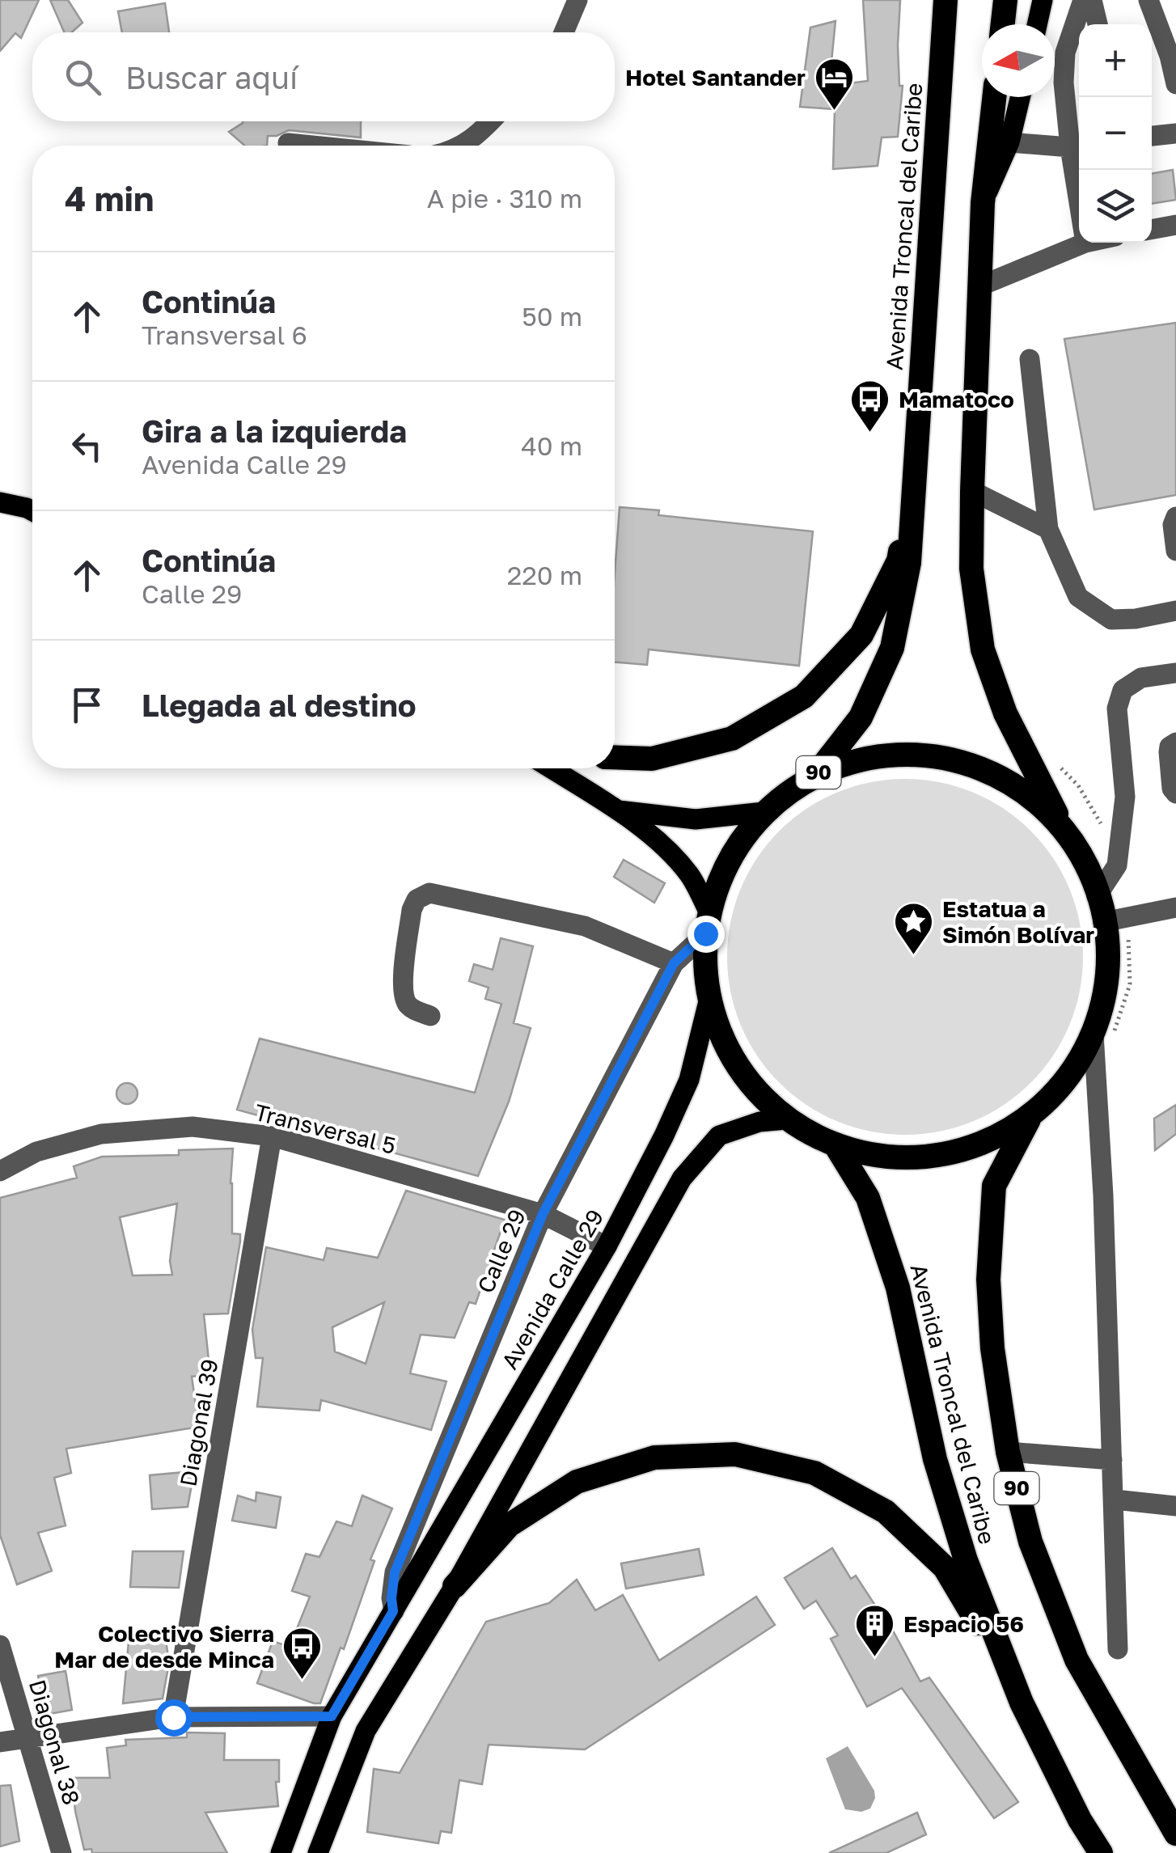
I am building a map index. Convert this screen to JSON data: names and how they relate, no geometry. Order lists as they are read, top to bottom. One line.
{"streets":{"highway":["Avenida Troncal del Caribe","90"],"main road":["Avenida Calle 29"],"street":["Transversal 5","Calle 29","Diagonal 39","Diagonal 38"]},"crossings":[["Avenida Troncal del Caribe","90"],["90","Calle 29"],["90","Avenida Calle 29"],["Transversal 5","Calle 29"],["Transversal 5","Avenida Calle 29"],["Transversal 5","Diagonal 39"],["Calle 29","Avenida Calle 29"]],"places":{"hotel":["Hotel Santander"],"bus stop":["Mamatoco","Colectivo Sierra Mar de desde Minca"],"place":["Estatua a Simón Bolívar"],"building":["Espacio 56"]},"north":"left","page":{"map_buttons":["+","−"],"search":"Buscar aquí","heading":["4 min","A pie · 310 m"],"list":[["Continúa","Transversal 6","50 m"],["Gira a la izquierda","Avenida Calle 29","40 m"],["Continúa","Calle 29","220 m"],"Llegada al destino"]}}
